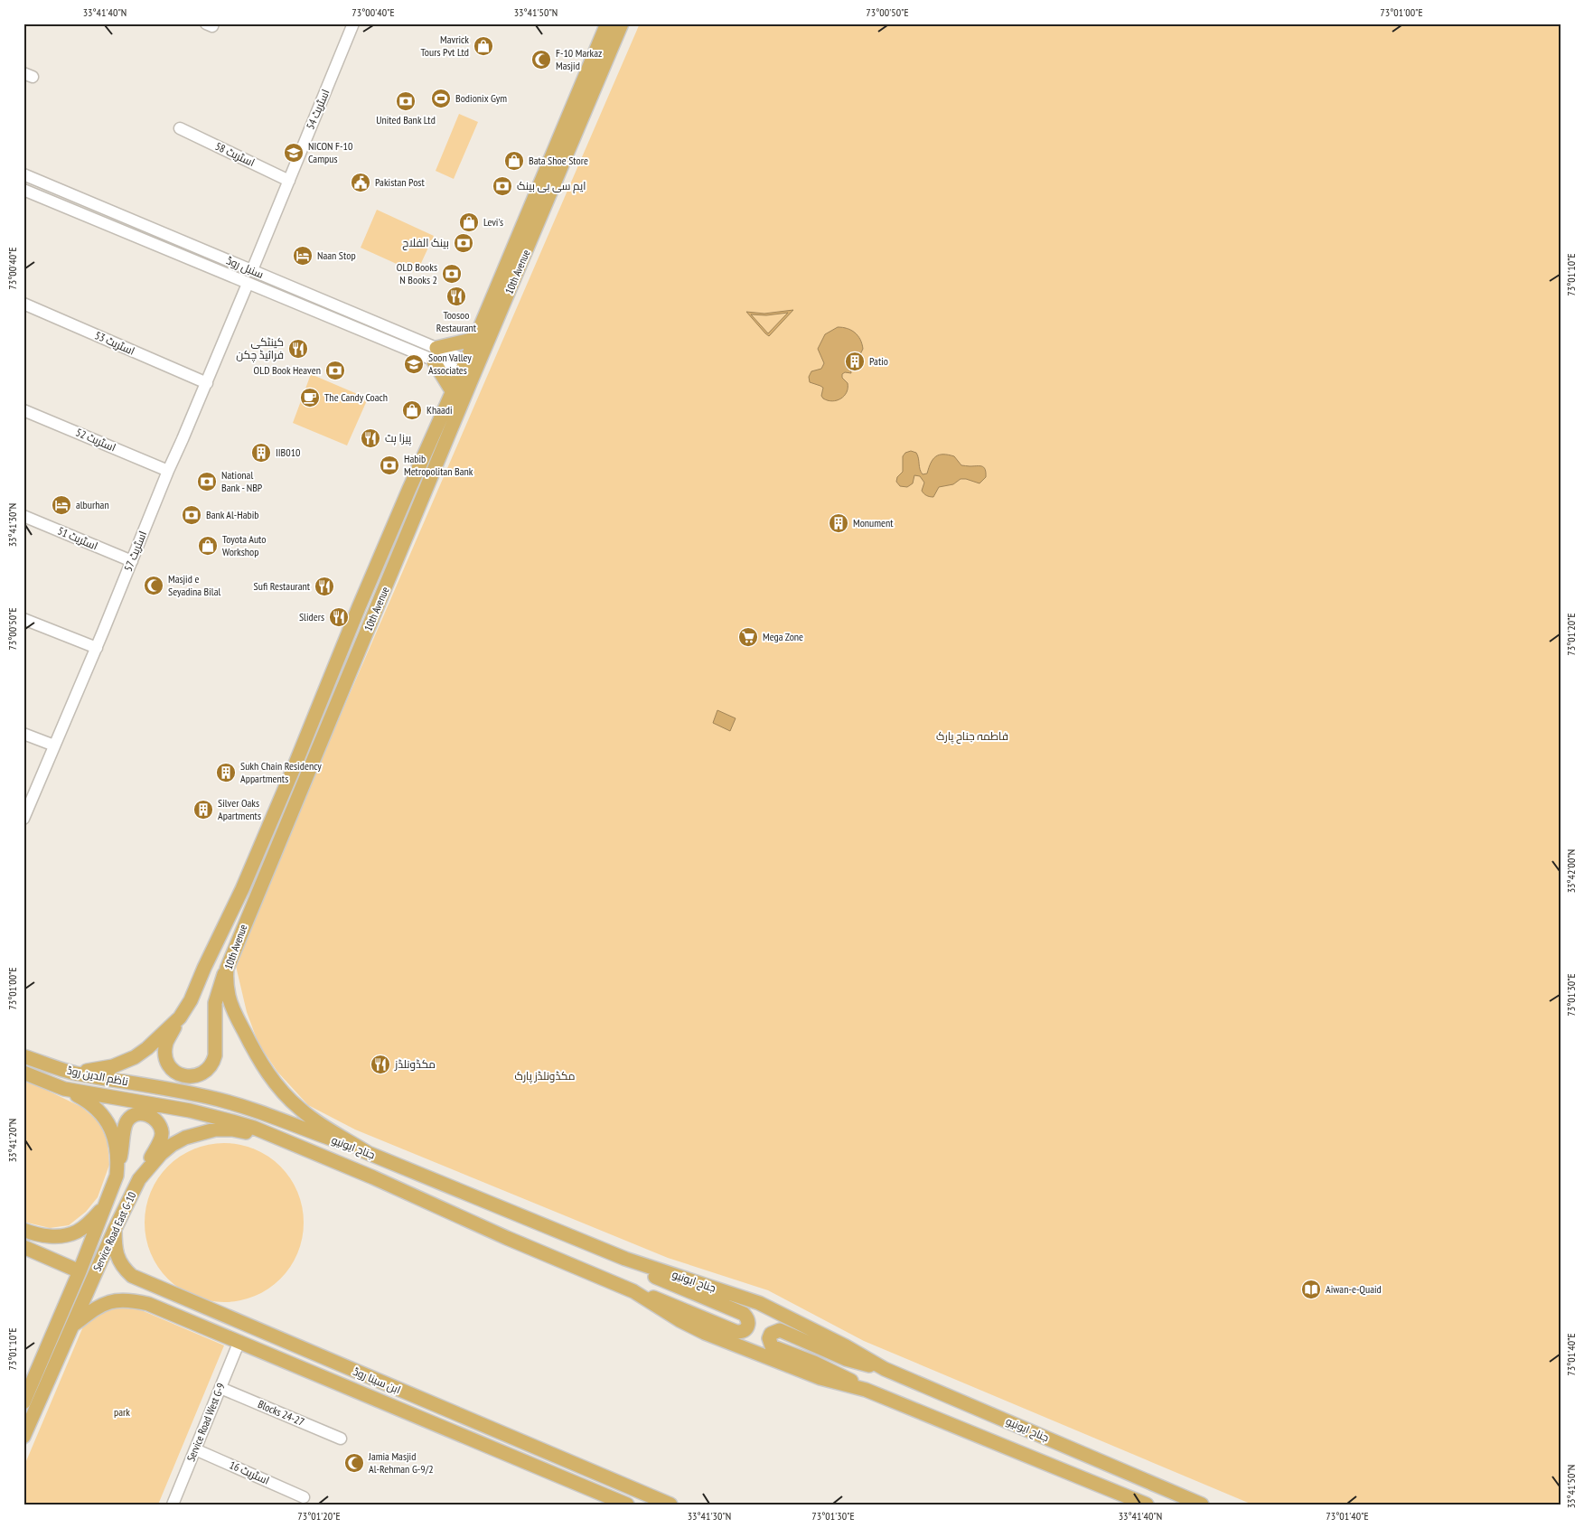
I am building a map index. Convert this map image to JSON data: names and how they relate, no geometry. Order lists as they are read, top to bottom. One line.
{"streets":{"main road":["10th Avenue","ناظم الدین روڈ","جناح ایونیو","Service Road East G-10","ابن سینا روڈ"],"street":["اسٹریٹ 54","اسٹریٹ 58","سنبل روڈ","اسٹریٹ 53","اسٹریٹ 52","اسٹریٹ 51","اسٹریٹ 57","Blocks 24-27","Service Road West G-9","اسٹریٹ 16"]},"crossings":[["اسٹریٹ 54","اسٹریٹ 58"],["اسٹریٹ 54","سنبل روڈ"],["سنبل روڈ","10th Avenue"],["سنبل روڈ","اسٹریٹ 57"],["10th Avenue","ناظم الدین روڈ"],["10th Avenue","جناح ایونیو"],["اسٹریٹ 53","اسٹریٹ 57"],["اسٹریٹ 52","اسٹریٹ 57"],["اسٹریٹ 51","اسٹریٹ 57"],["ناظم الدین روڈ","جناح ایونیو"],["ناظم الدین روڈ","Service Road East G-10"],["جناح ایونیو","Service Road East G-10"],["Service Road East G-10","ابن سینا روڈ"],["ابن سینا روڈ","Service Road West G-9"],["Blocks 24-27","Service Road West G-9"],["Service Road West G-9","اسٹریٹ 16"]],"parks":["فاطمہ جناح پارک","مکڈونلڈز پارک","park"],"places":{"shop":["Mavrick Tours Pvt Ltd","Bata Shoe Store","Levi's","Khaadi","Toyota Auto Workshop"],"mosque":["F-10 Markaz Masjid","Masjid e Seyadina Bilal","Jamia Masjid Al-Rehman G-9/2"],"sports":["Bodionix Gym"],"bank":["United Bank Ltd","ایم سی بی بینک","بینک الفلاح","OLD Books N Books 2","OLD Book Heaven","Habib Metropolitan Bank","National Bank - NBP","Bank Al-Habib"],"school or university":["NICON F-10 Campus","Soon Valley Associates"],"public building":["Pakistan Post"],"hotel":["Naan Stop","alburhan"],"restaurant":["Toosoo Restaurant","کینٹکی فرائیڈ چکن","پیزا ہٹ","Sufi Restaurant","Sliders","مکڈونلڈز"],"building":["Patio","IIB010","Monument","Sukh Chain Residency Appartments","Silver Oaks Apartments"],"cafe":["The Candy Coach"],"supermarket":["Mega Zone"],"library":["Aiwan-e-Quaid"]},"coordinates":["33°41'40\"N","73°00'40\"E","33°41'50\"N","73°00'50\"E","73°01'00\"E","73°01'10\"E","33°41'30\"N","73°01'20\"E","33°42'00\"N","73°01'30\"E","33°41'20\"N","73°01'40\"E"]}
